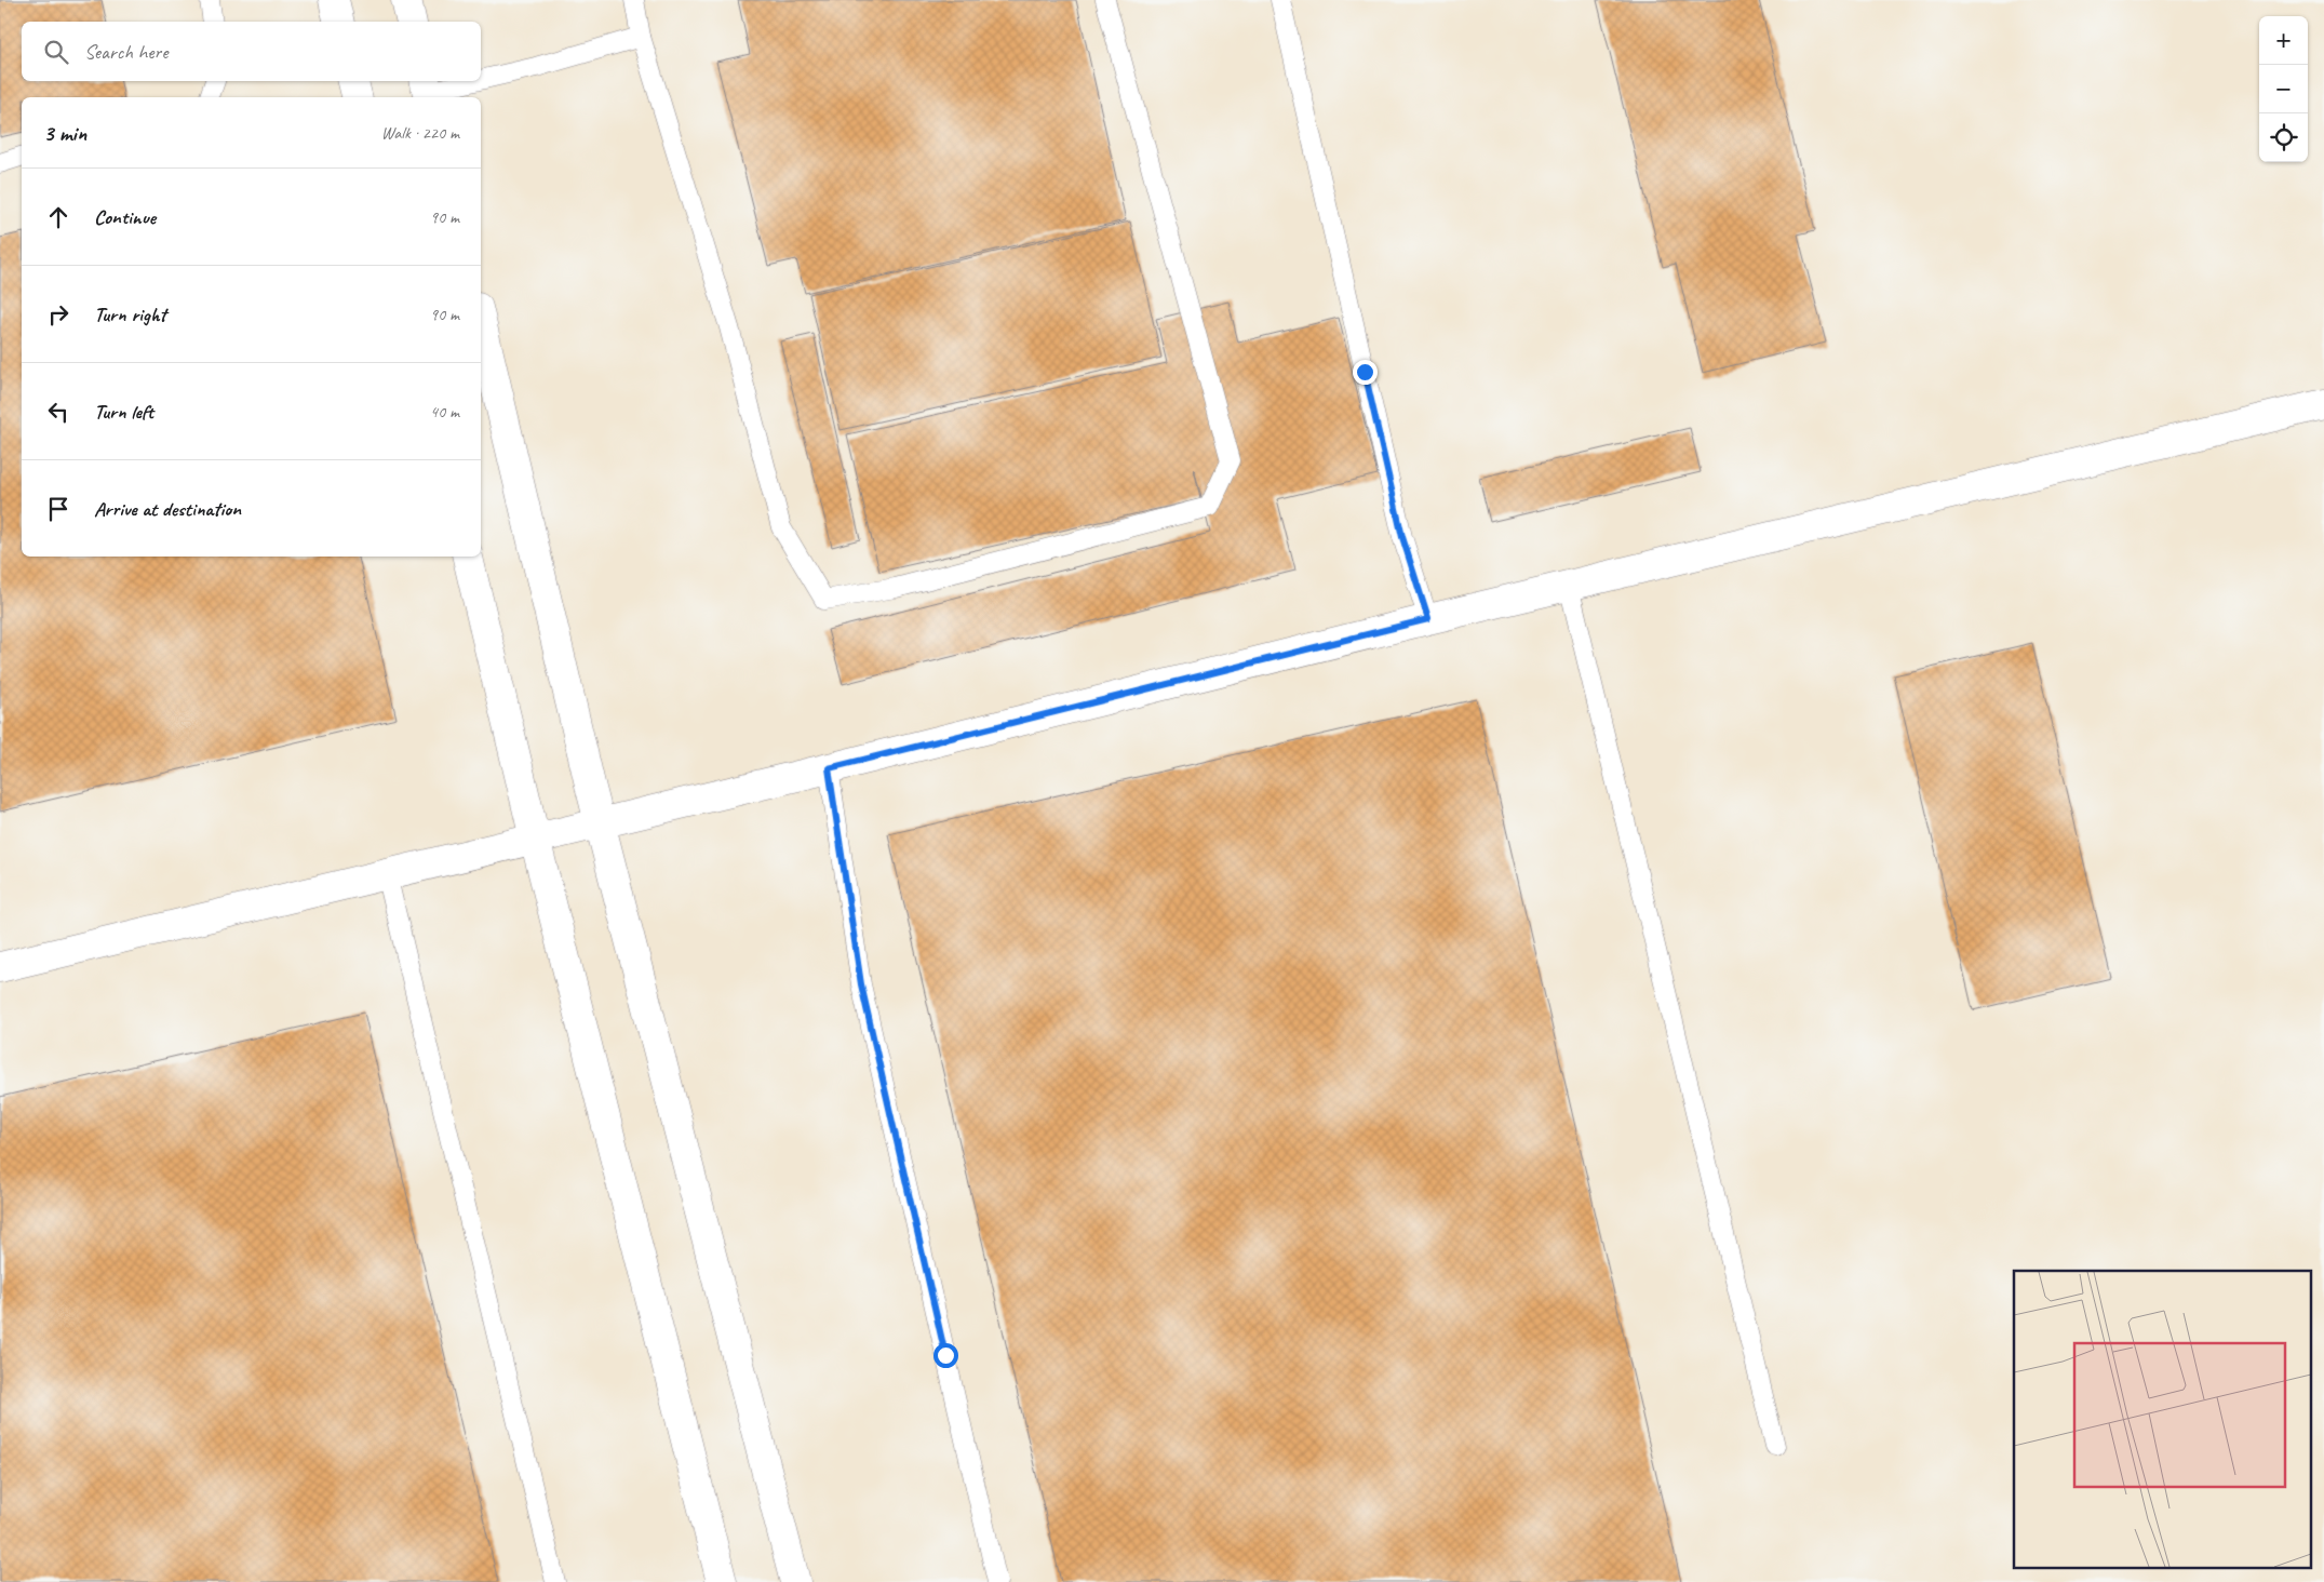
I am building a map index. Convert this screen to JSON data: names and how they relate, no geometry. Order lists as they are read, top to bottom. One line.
{"page":{"map_buttons":["+","−"],"search":"Search here","heading":["3 min","Walk · 220 m"],"list":[["Continue","90 m"],["Turn right","90 m"],["Turn left","40 m"],"Arrive at destination"]}}
